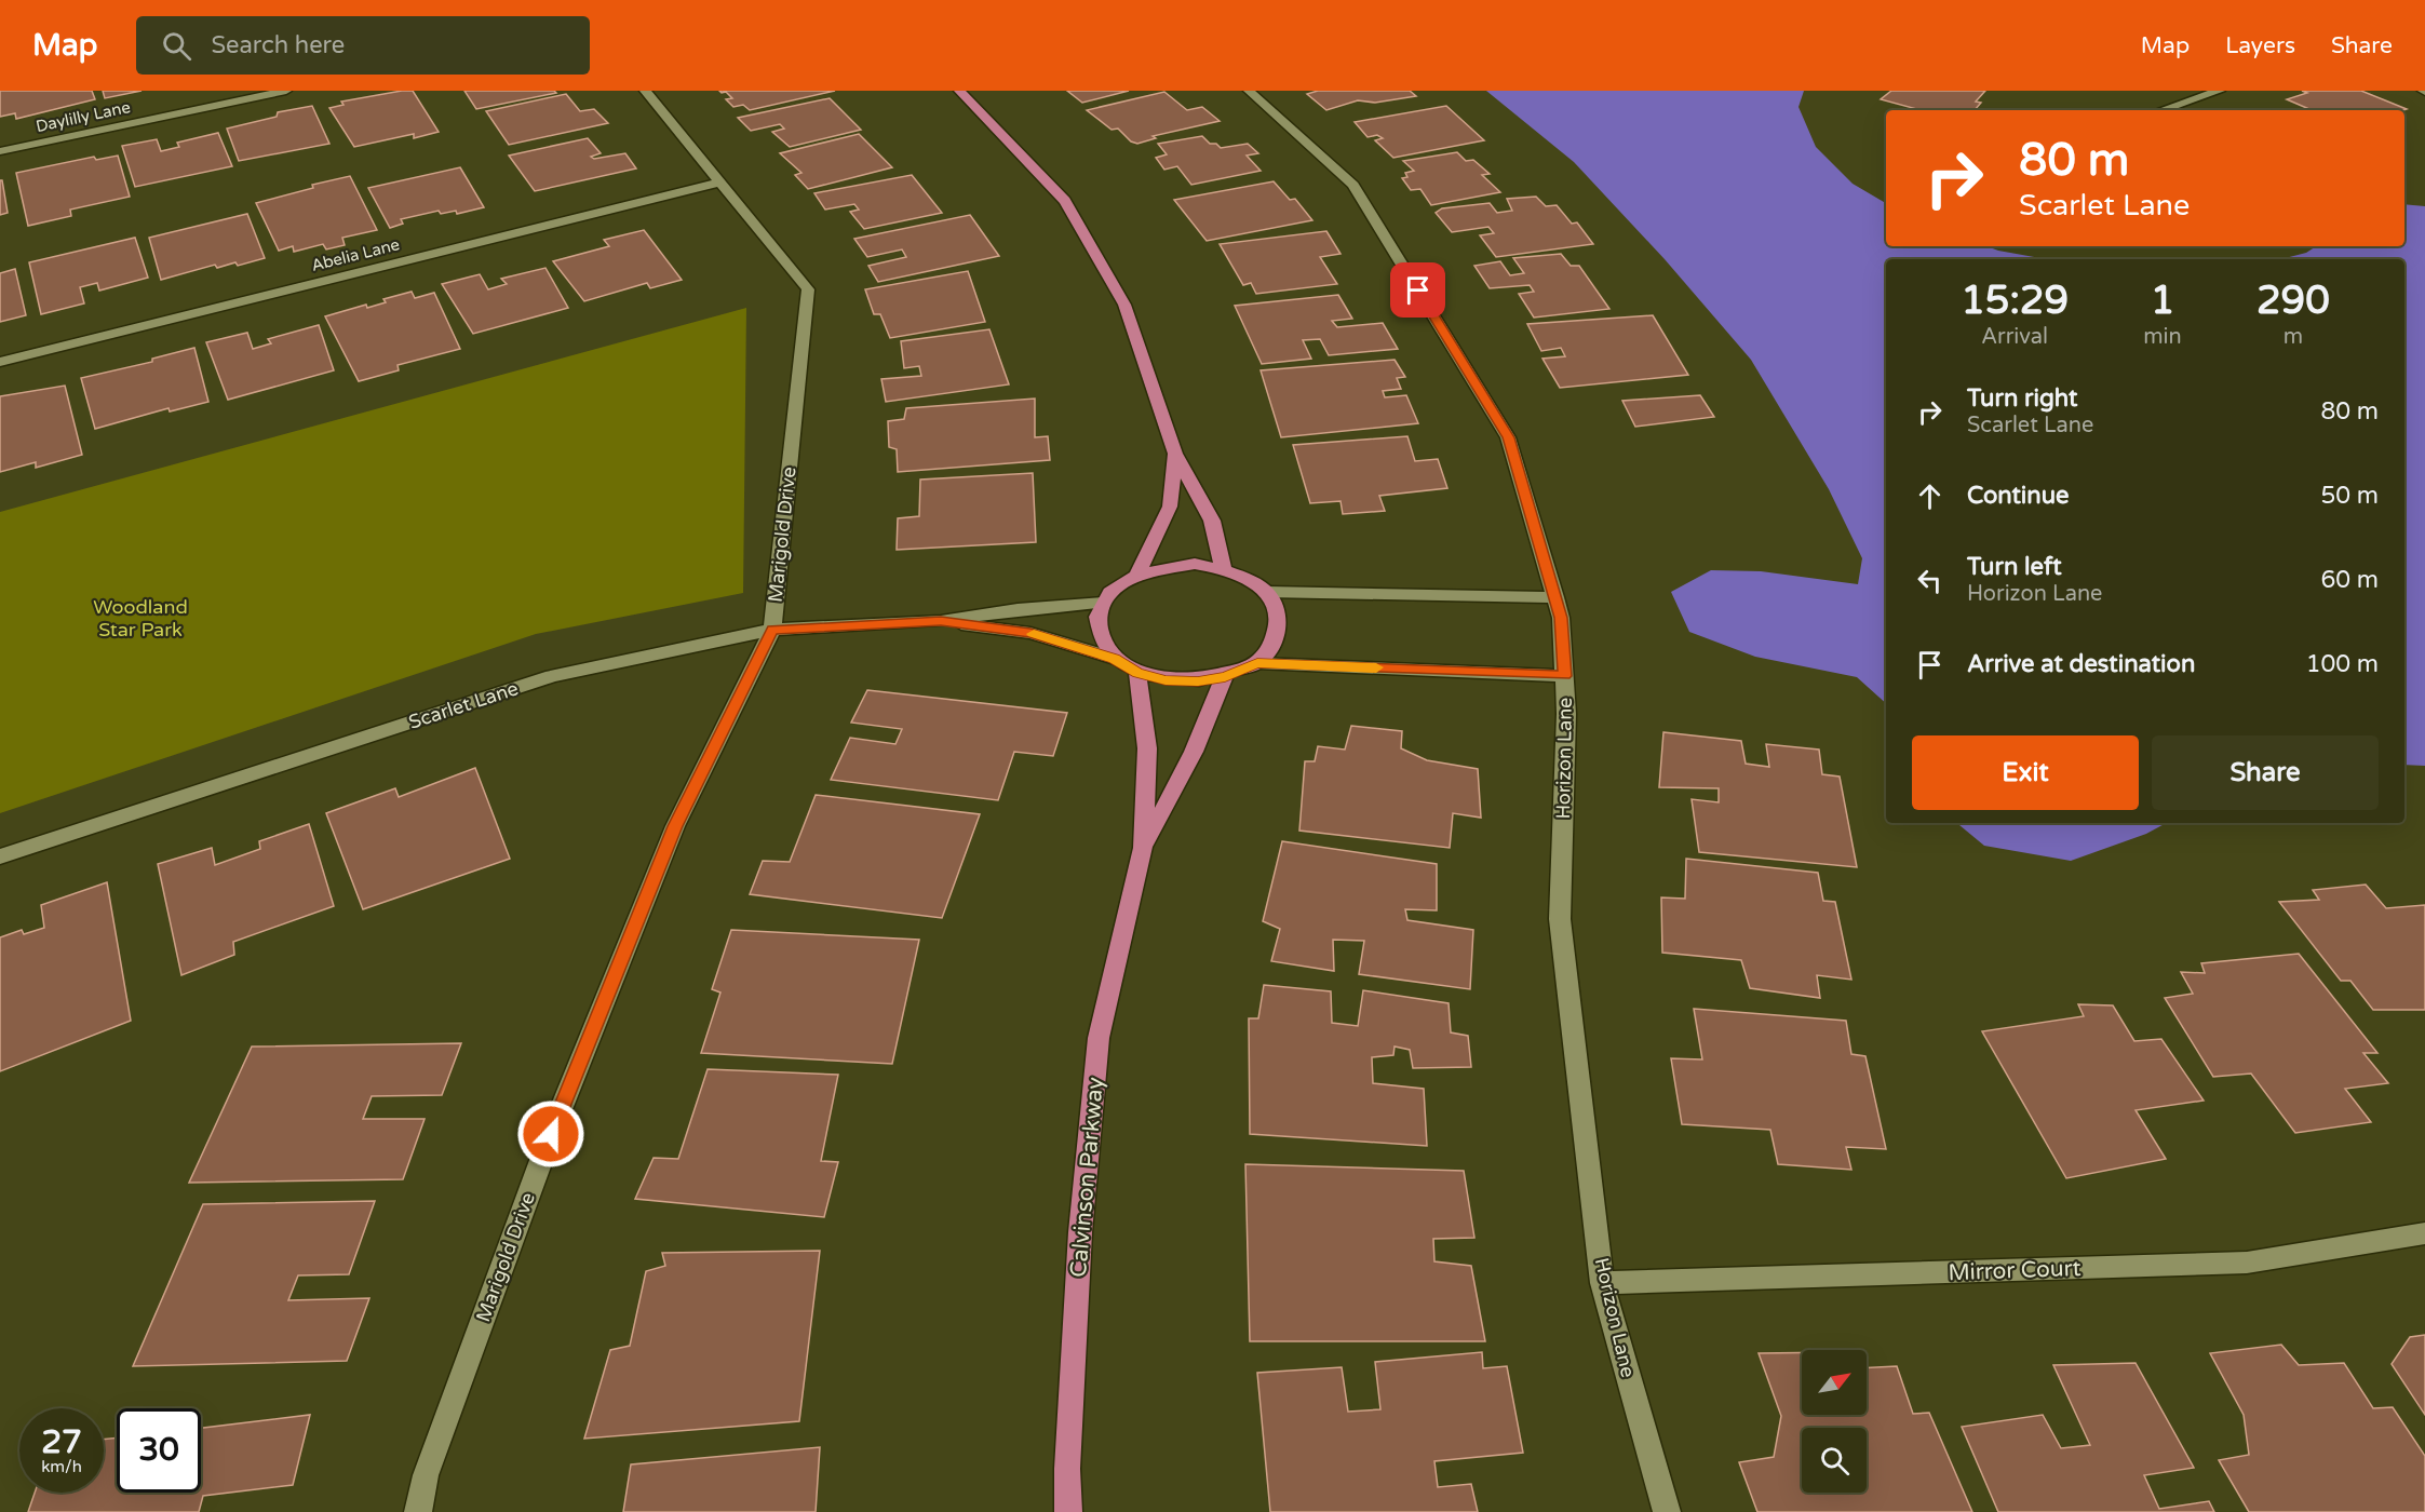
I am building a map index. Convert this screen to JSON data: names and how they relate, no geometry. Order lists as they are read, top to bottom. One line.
{"streets":{"main road":["Calvinson Parkway"],"street":["Daylilly Lane","Abelia Lane","Marigold Drive","Scarlet Lane","Horizon Lane","Mirror Court"]},"crossings":[["Abelia Lane","Marigold Drive"],["Marigold Drive","Scarlet Lane"],["Scarlet Lane","Calvinson Parkway"],["Horizon Lane","Mirror Court"]],"parks":["Woodland Star Park"],"north":"top right","page":{"header":"Map","search":"Search here","nav":["Map","Layers","Share"],"turn":["80 m","Scarlet Lane"],"eta":["15:29","Arrival","1","min","290","m"],"list":[{"name":"Turn right","note":"Scarlet Lane","value":"80 m"},{"name":"Continue","value":"50 m"},{"name":"Turn left","note":"Horizon Lane","value":"60 m"},{"name":"Arrive at destination","value":"100 m"}],"buttons":["Exit","Share"],"speed":"27 km/h","limit":"30"}}
